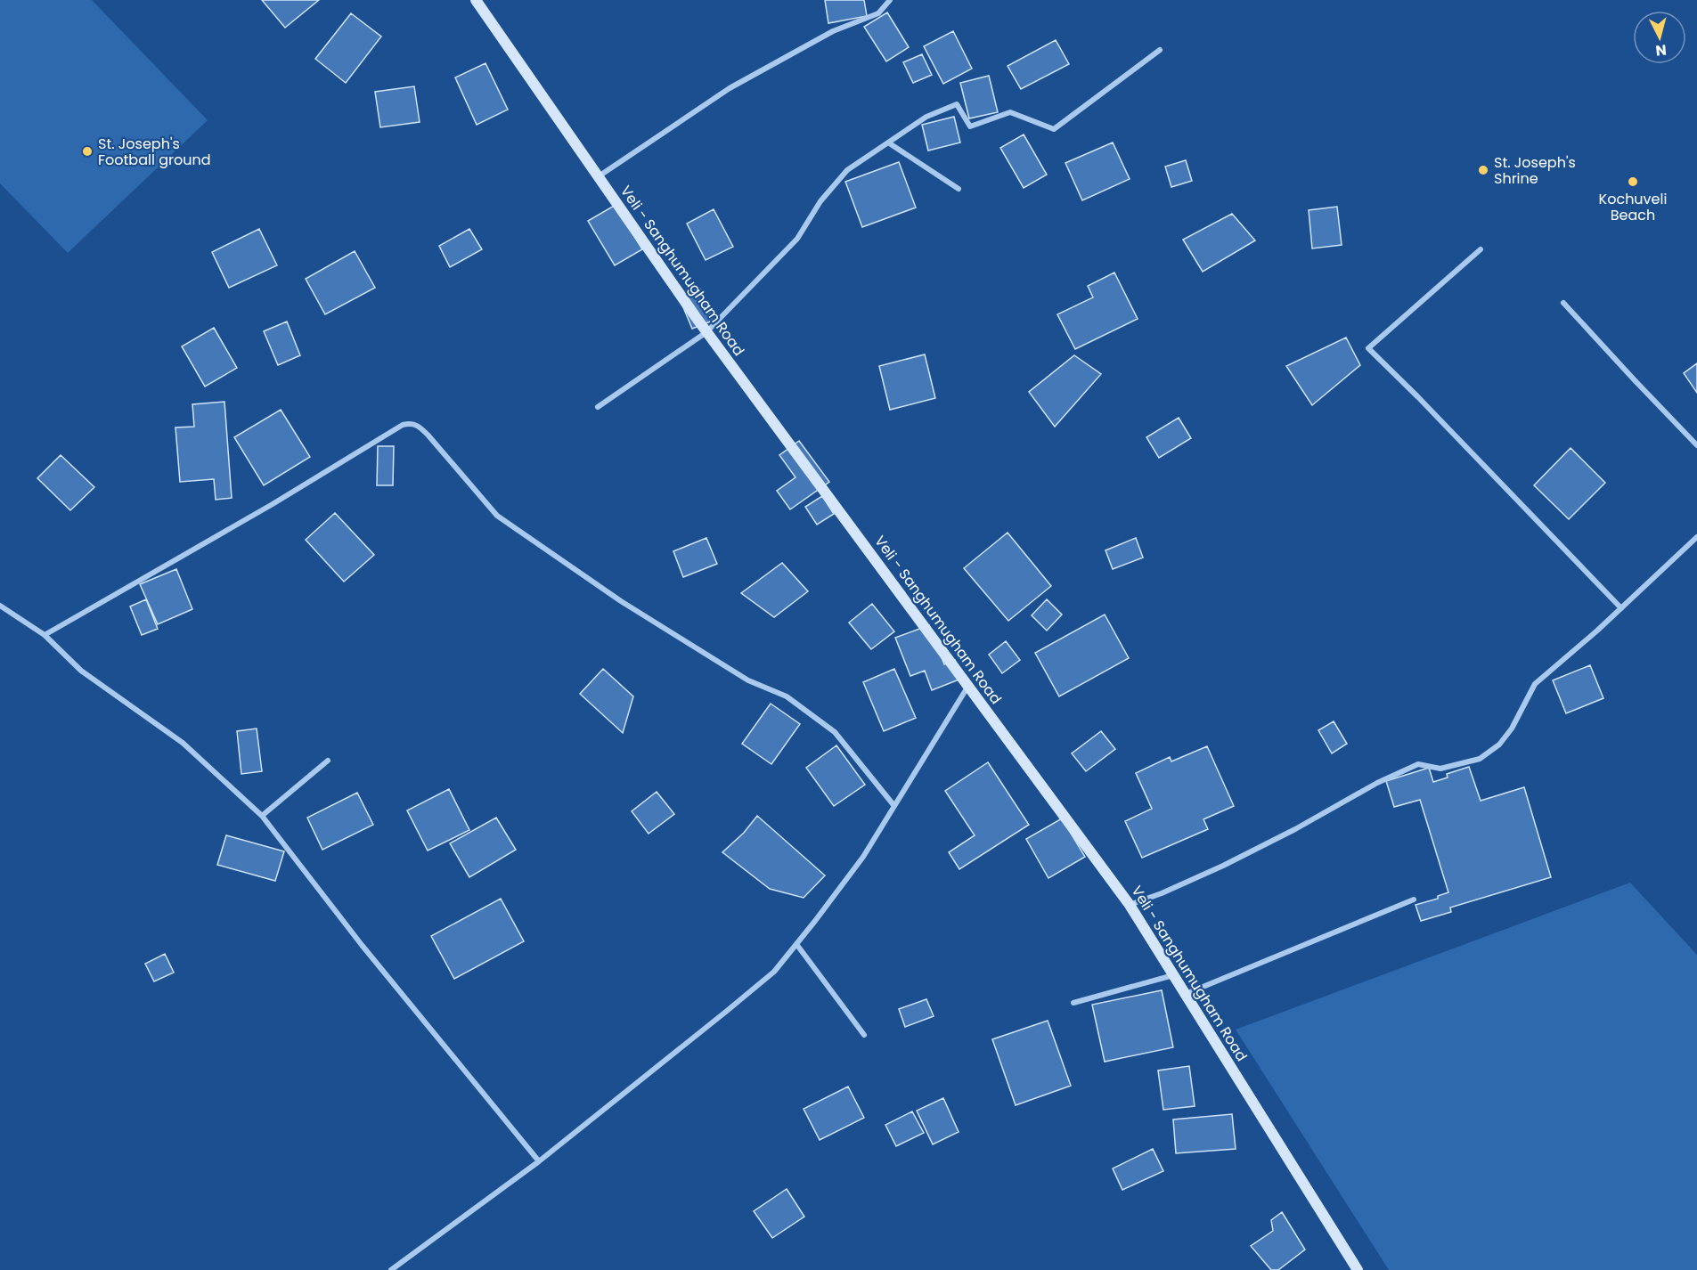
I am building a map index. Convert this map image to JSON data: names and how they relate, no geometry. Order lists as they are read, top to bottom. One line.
{"streets":{"main road":["Veli - Sanghumugham Road"]},"places":["St. Joseph's Football ground","St. Joseph's Shrine","Kochuveli Beach"],"north":"bottom"}
